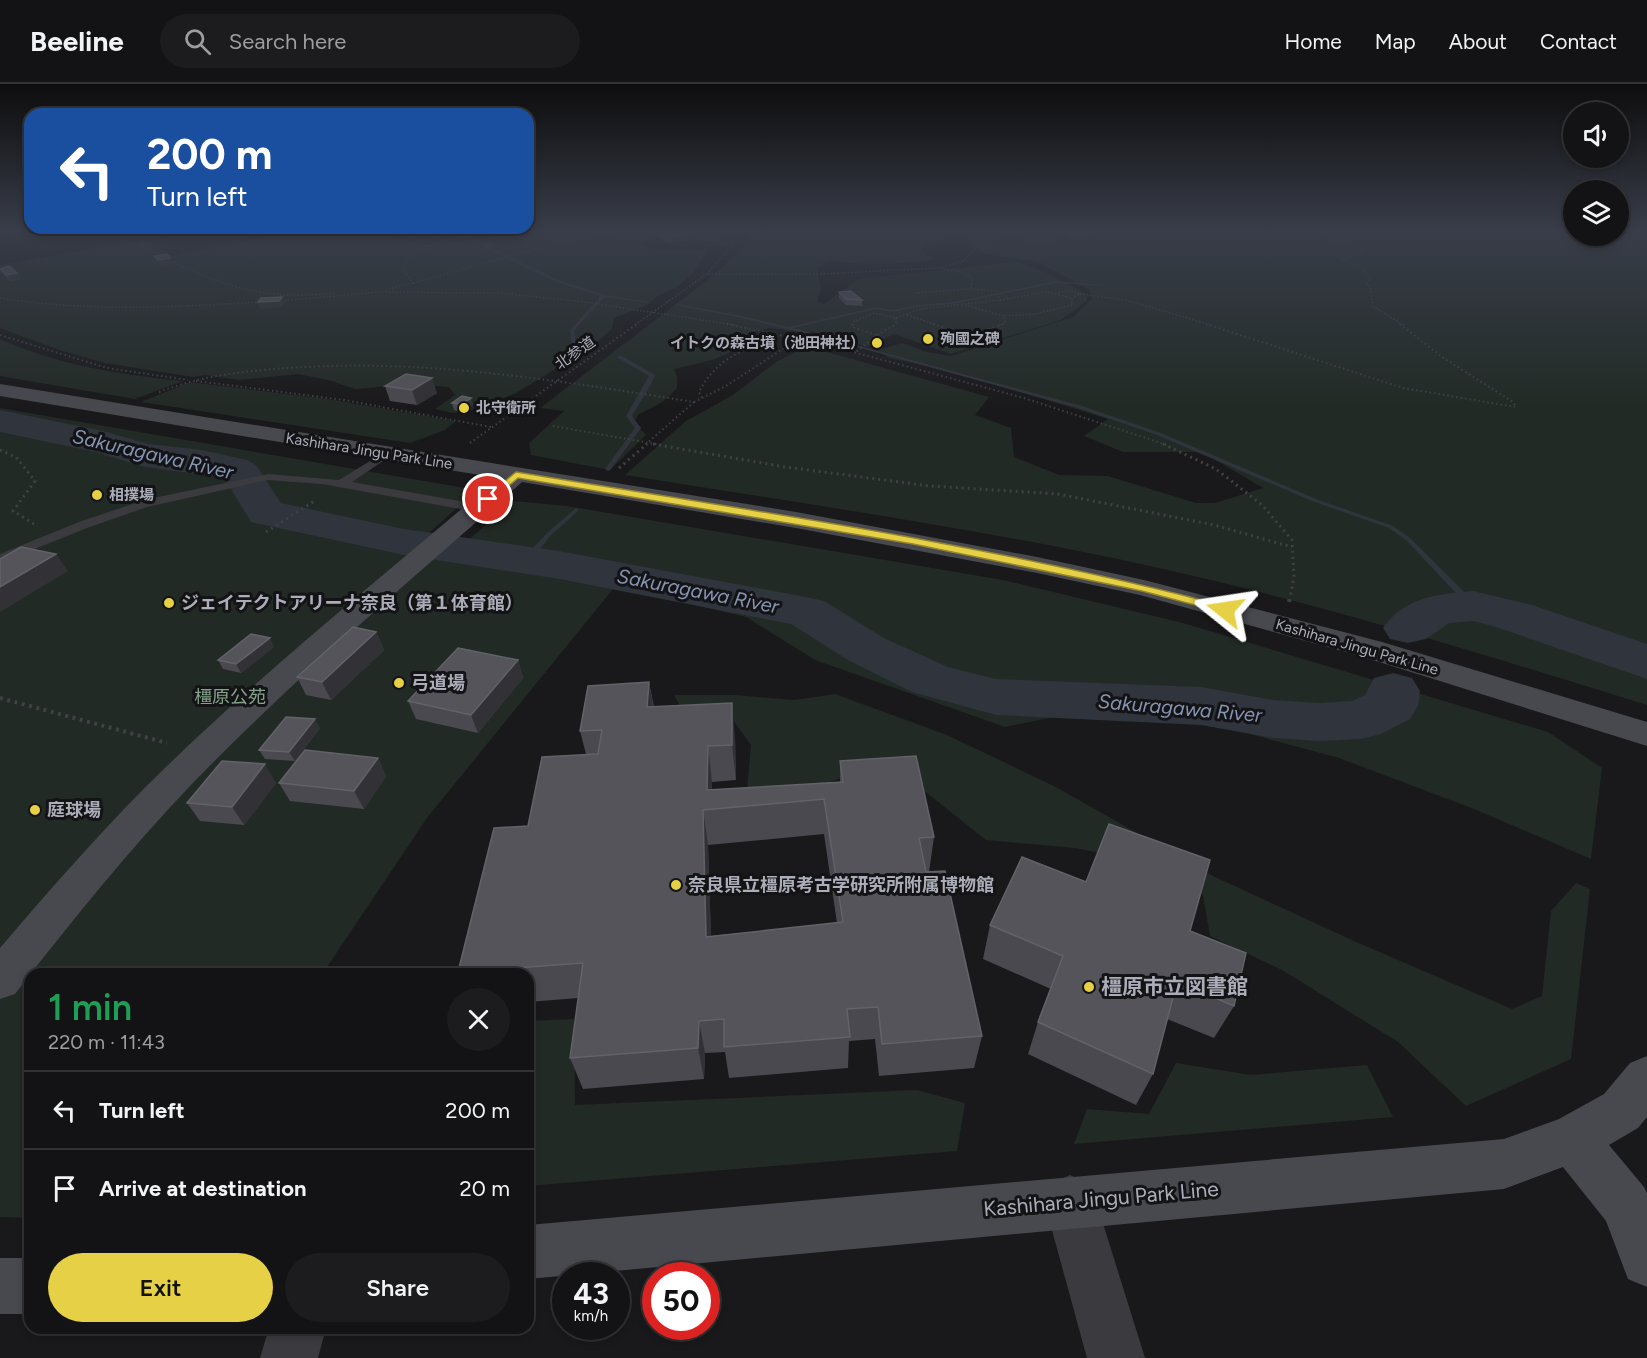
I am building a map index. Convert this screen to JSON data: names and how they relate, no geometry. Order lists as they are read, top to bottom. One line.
{"streets":{"main road":["Kashihara Jingu Park Line"],"path":["北参道"]},"crossings":[["北参道","Kashihara Jingu Park Line"]],"water":["Sakuragawa River"],"parks":["橿原公苑"],"places":["殉國之碑","イトクの森古墳（池田神社）","北守衛所","相撲場","ジェイテクトアリーナ奈良（第１体育館）","弓道場","庭球場","奈良県立橿原考古学研究所附属博物館","橿原市立図書館"],"page":{"header":"Beeline","search":"Search here","nav":["Home","Map","About","Contact"],"turn":["200 m","Turn left"],"heading":["1 min","220 m · 11:43"],"list":[{"name":"Turn left","value":"200 m"},{"name":"Arrive at destination","value":"20 m"}],"buttons":["Exit","Share"],"speed":"43 km/h","limit":"50"}}
